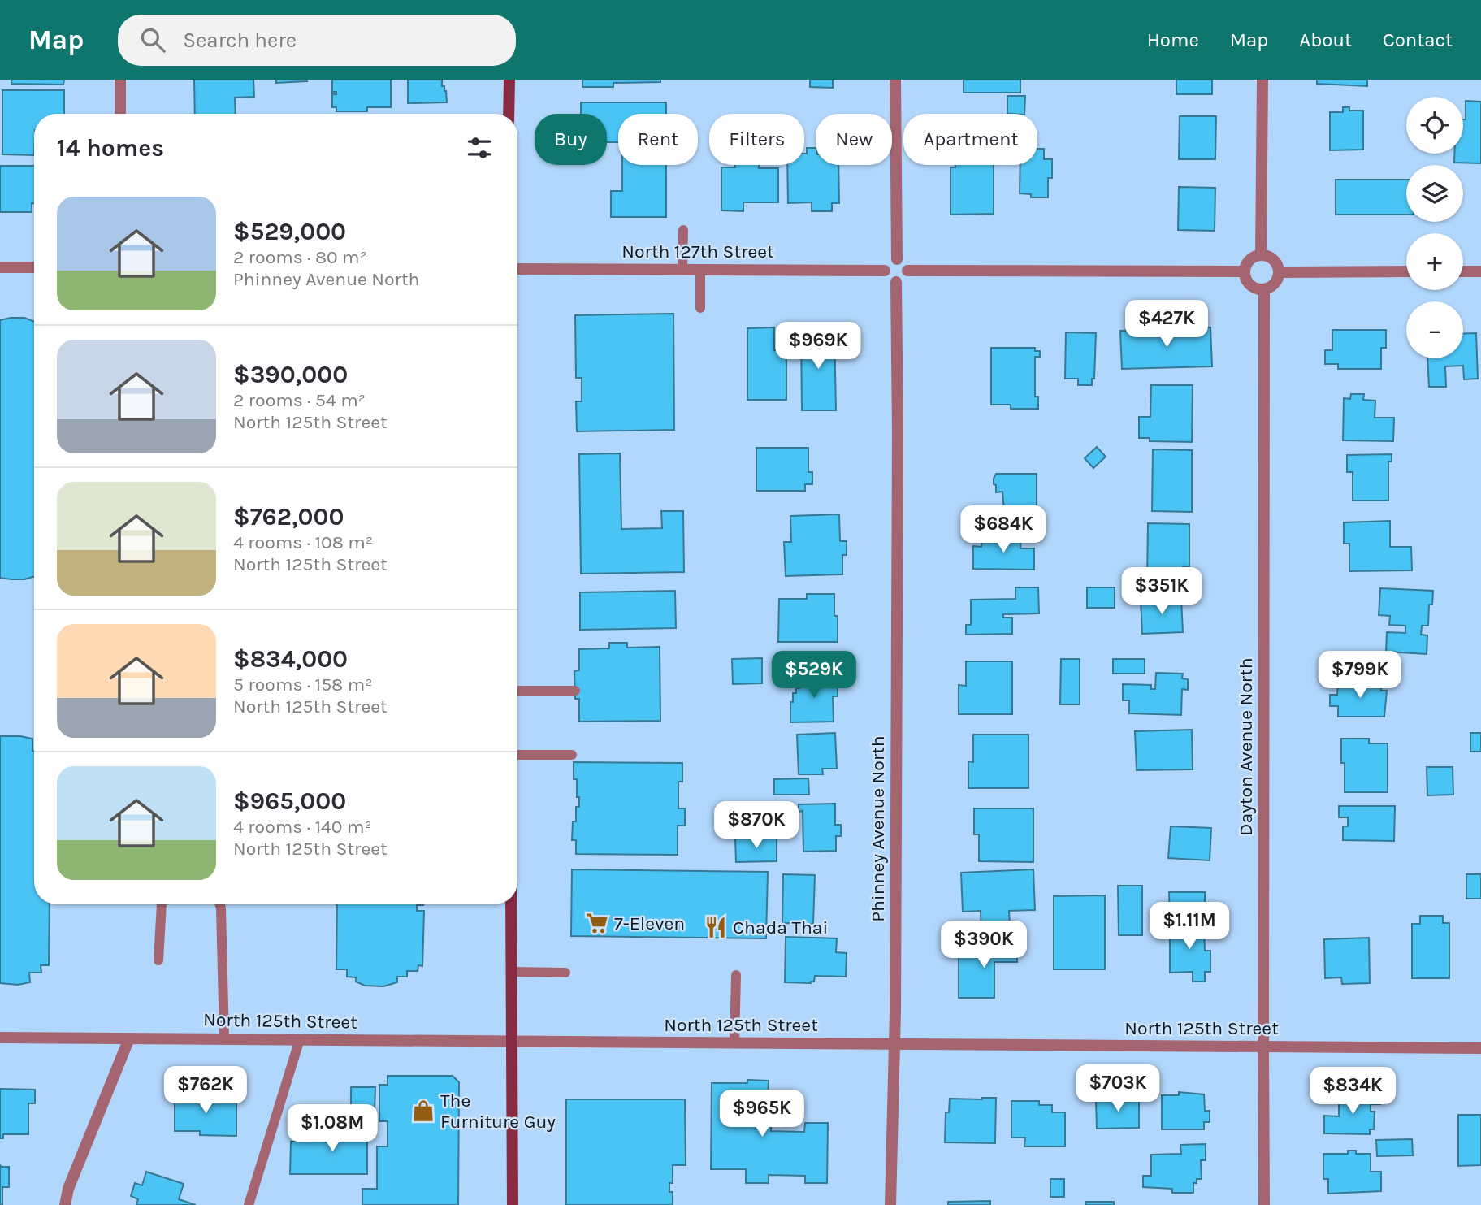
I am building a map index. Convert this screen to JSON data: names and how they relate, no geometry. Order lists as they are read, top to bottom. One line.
{"streets":{"street":["North 127th Street","Dayton Avenue North","Phinney Avenue North","North 125th Street"]},"crossings":[["North 127th Street","Phinney Avenue North"],["Dayton Avenue North","North 125th Street"],["Phinney Avenue North","North 125th Street"]],"places":{"supermarket":["7-Eleven"],"restaurant":["Chada Thai"],"shop":["The Furniture Guy"]},"page":{"header":"Map","search":"Search here","nav":["Home","Map","About","Contact"],"map_buttons":["+","−"],"chip":["Buy","Rent","Filters","New","Apartment"],"heading":"14 homes","list":[{"name":"$529,000","note":"2 rooms · 80 m² · Phinney Avenue North"},{"name":"$390,000","note":"2 rooms · 54 m² · North 125th Street"},{"name":"$762,000","note":"4 rooms · 108 m² · North 125th Street"},{"name":"$834,000","note":"5 rooms · 158 m² · North 125th Street"},{"name":"$965,000","note":"4 rooms · 140 m² · North 125th Street"}],"price":["$427K","$969K","$684K","$351K","$529K","$799K","$870K","$1.11M","$390K","$703K","$762K","$834K","$965K","$1.08M"]}}
